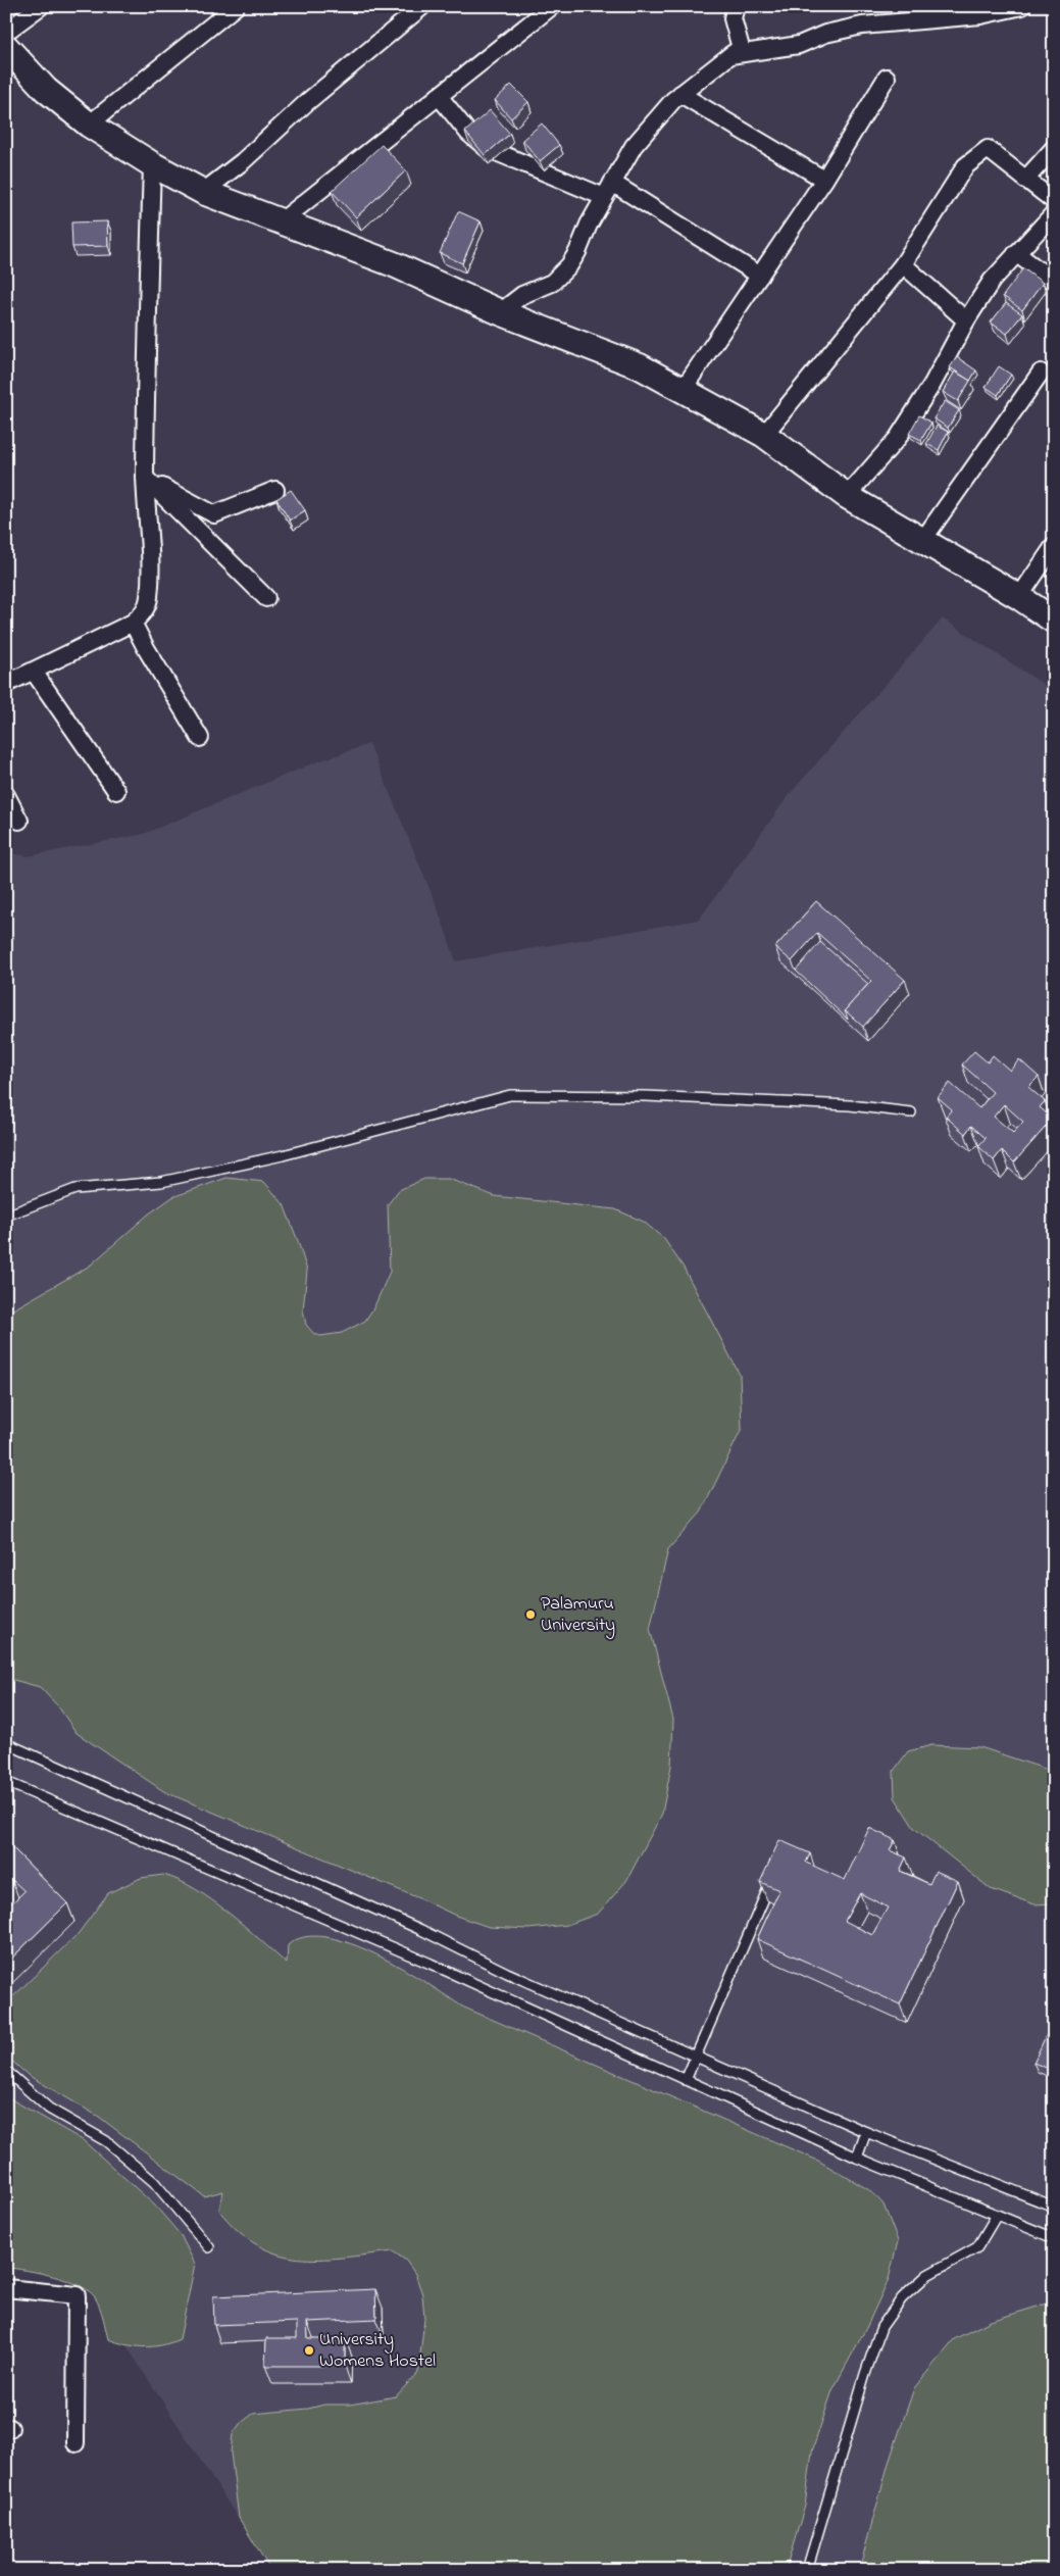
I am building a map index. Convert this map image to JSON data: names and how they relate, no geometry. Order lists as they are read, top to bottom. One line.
{"places":["Palamuru University","University Womens Hostel"]}
